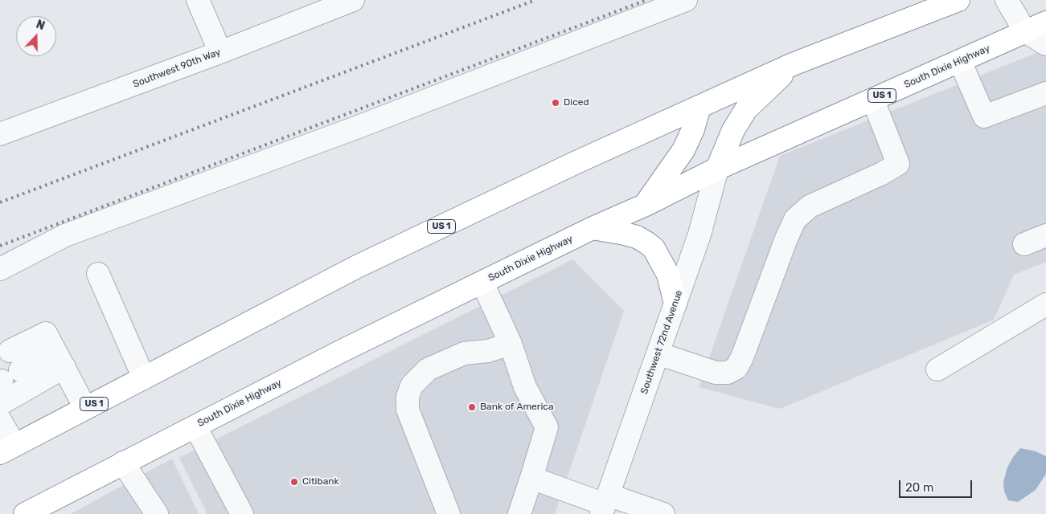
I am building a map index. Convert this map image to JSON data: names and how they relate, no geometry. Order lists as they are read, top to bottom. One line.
{"streets":{"highway":["South Dixie Highway","US 1"],"street":["Southwest 90th Way","Southwest 72nd Avenue"]},"crossings":[["South Dixie Highway","Southwest 72nd Avenue"]],"places":["Diced","Bank of America","Citibank"],"scale_bar":"20 m","north":"top"}
